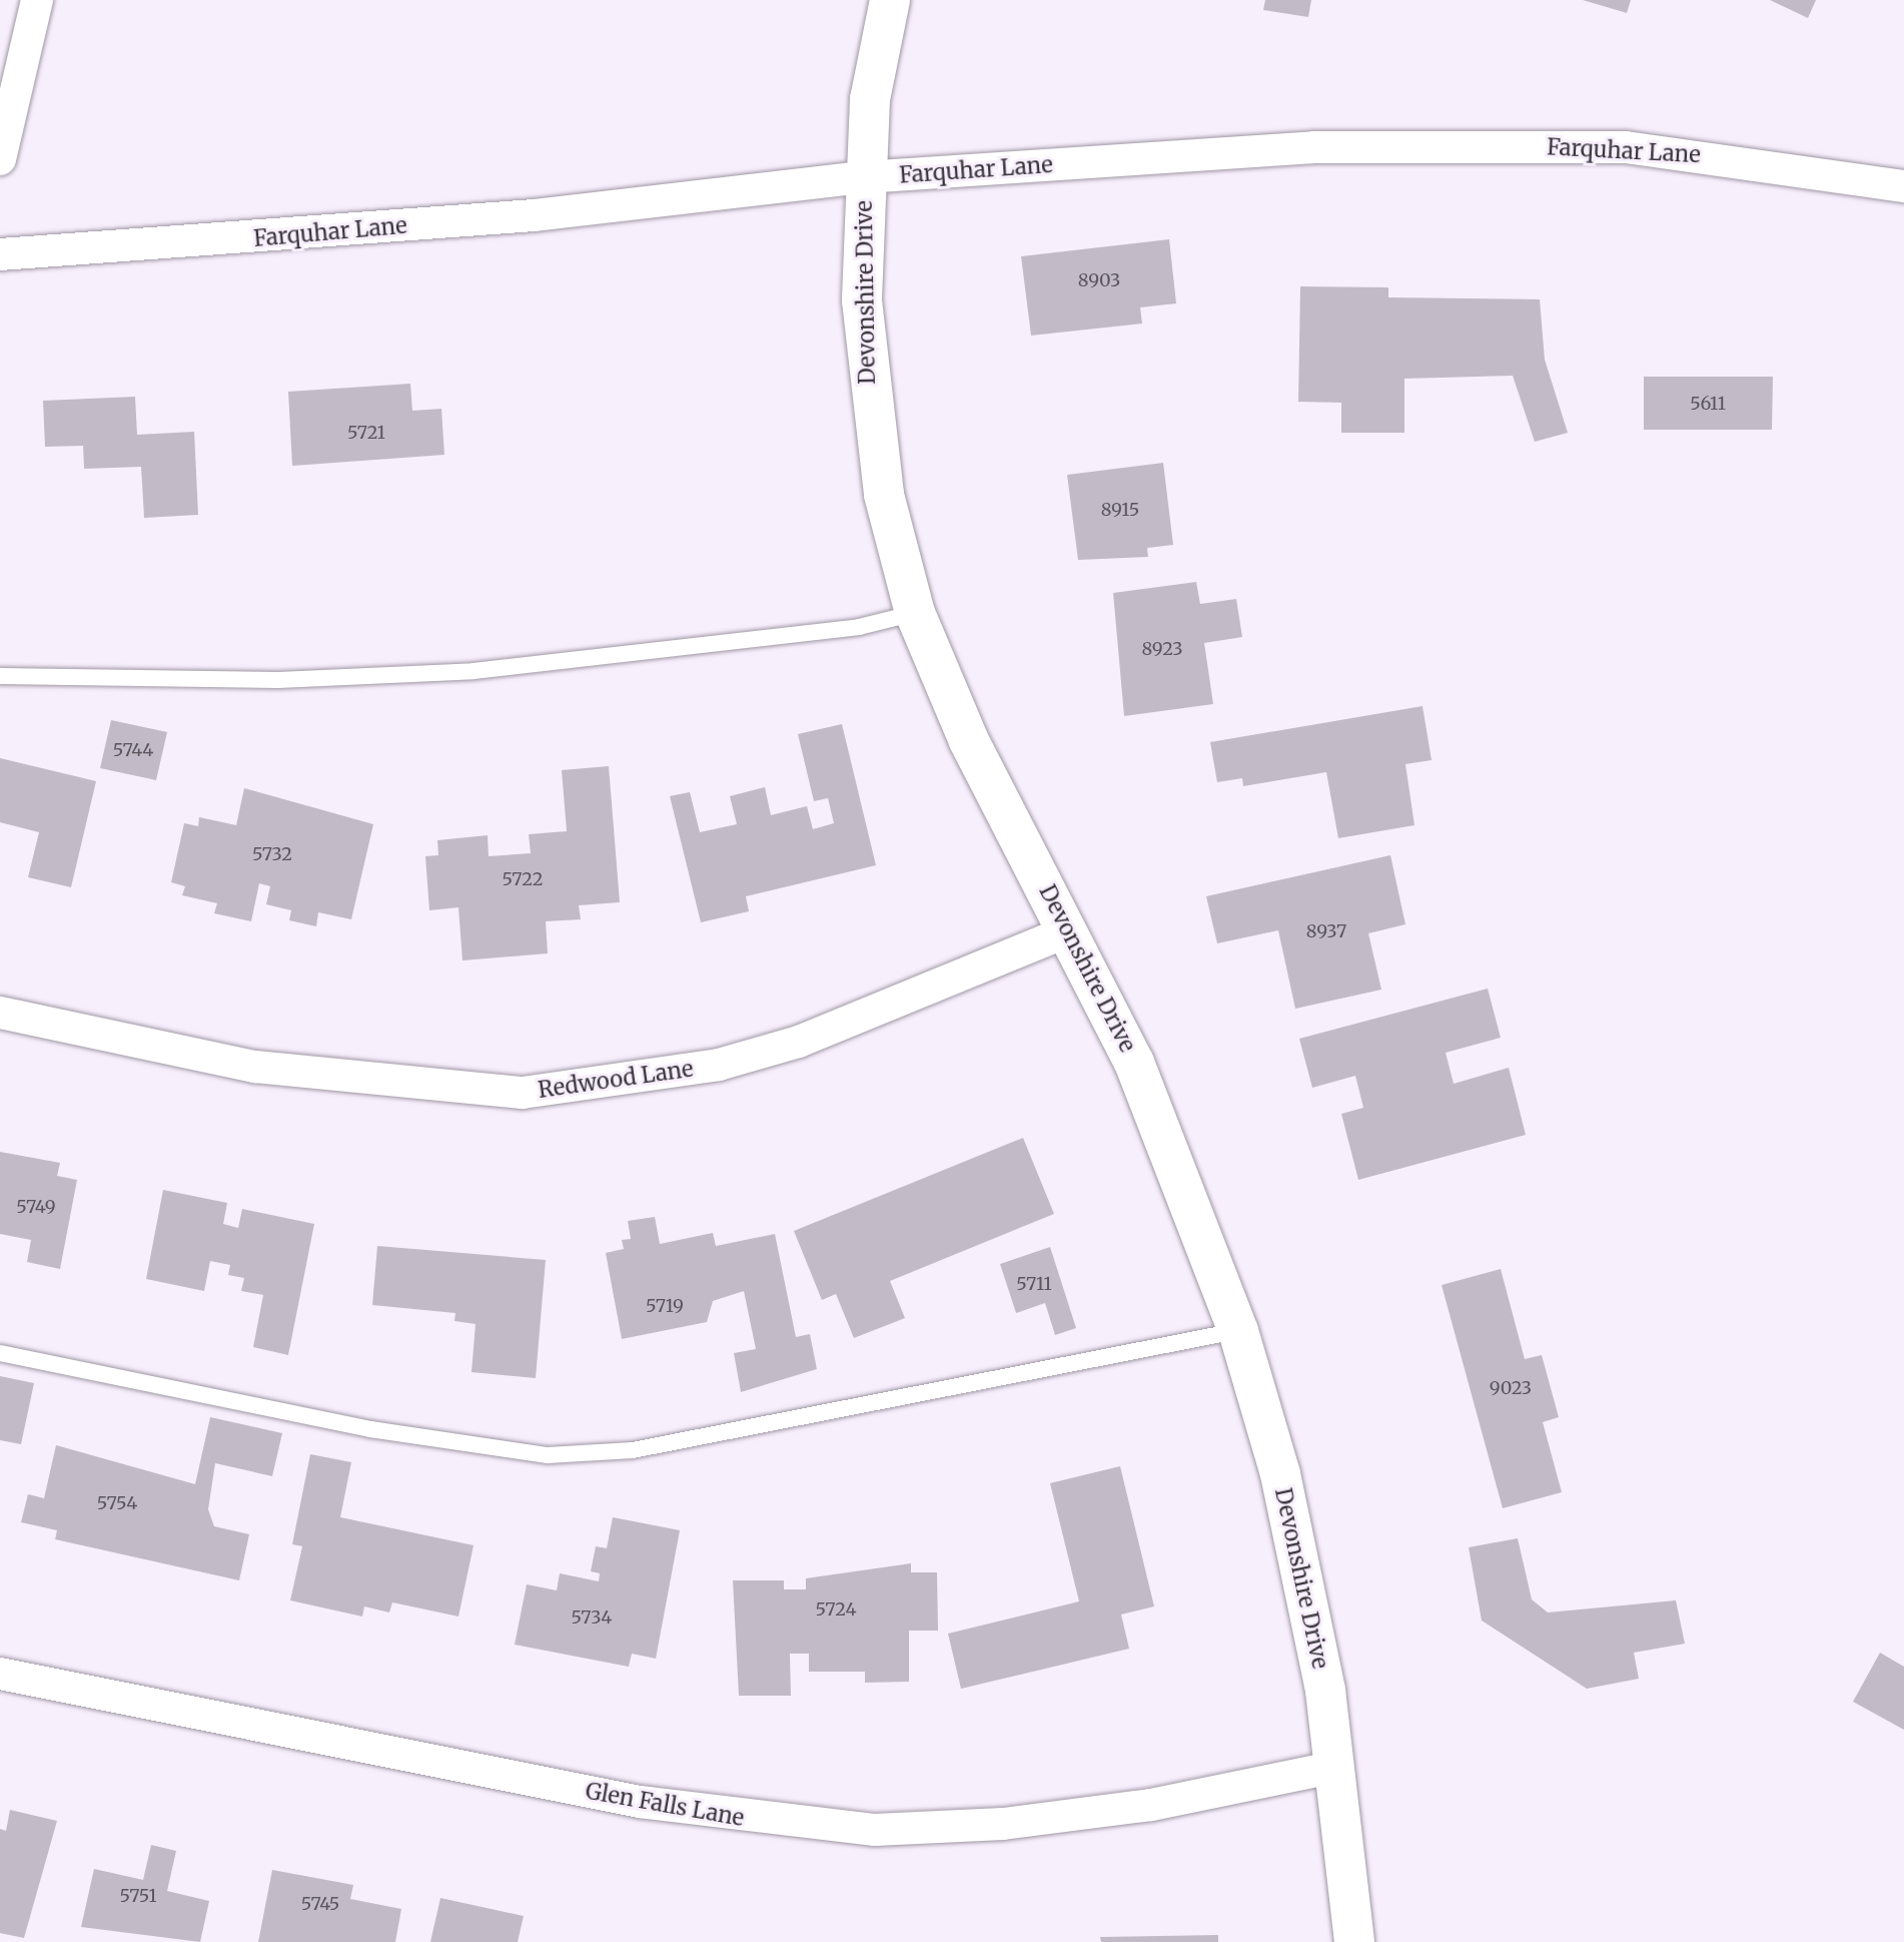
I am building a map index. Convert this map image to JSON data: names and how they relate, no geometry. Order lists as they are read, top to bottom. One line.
{"streets":{"street":["Farquhar Lane","Devonshire Drive","Redwood Lane","Glen Falls Lane"]},"crossings":[["Farquhar Lane","Devonshire Drive"],["Devonshire Drive","Redwood Lane"],["Devonshire Drive","Glen Falls Lane"]],"house_numbers":["8903","5611","5721","8915","8923","5744","5732","5722","8937","5749","5711","5719","9023","5754","5724","5734","5751","5745"]}
